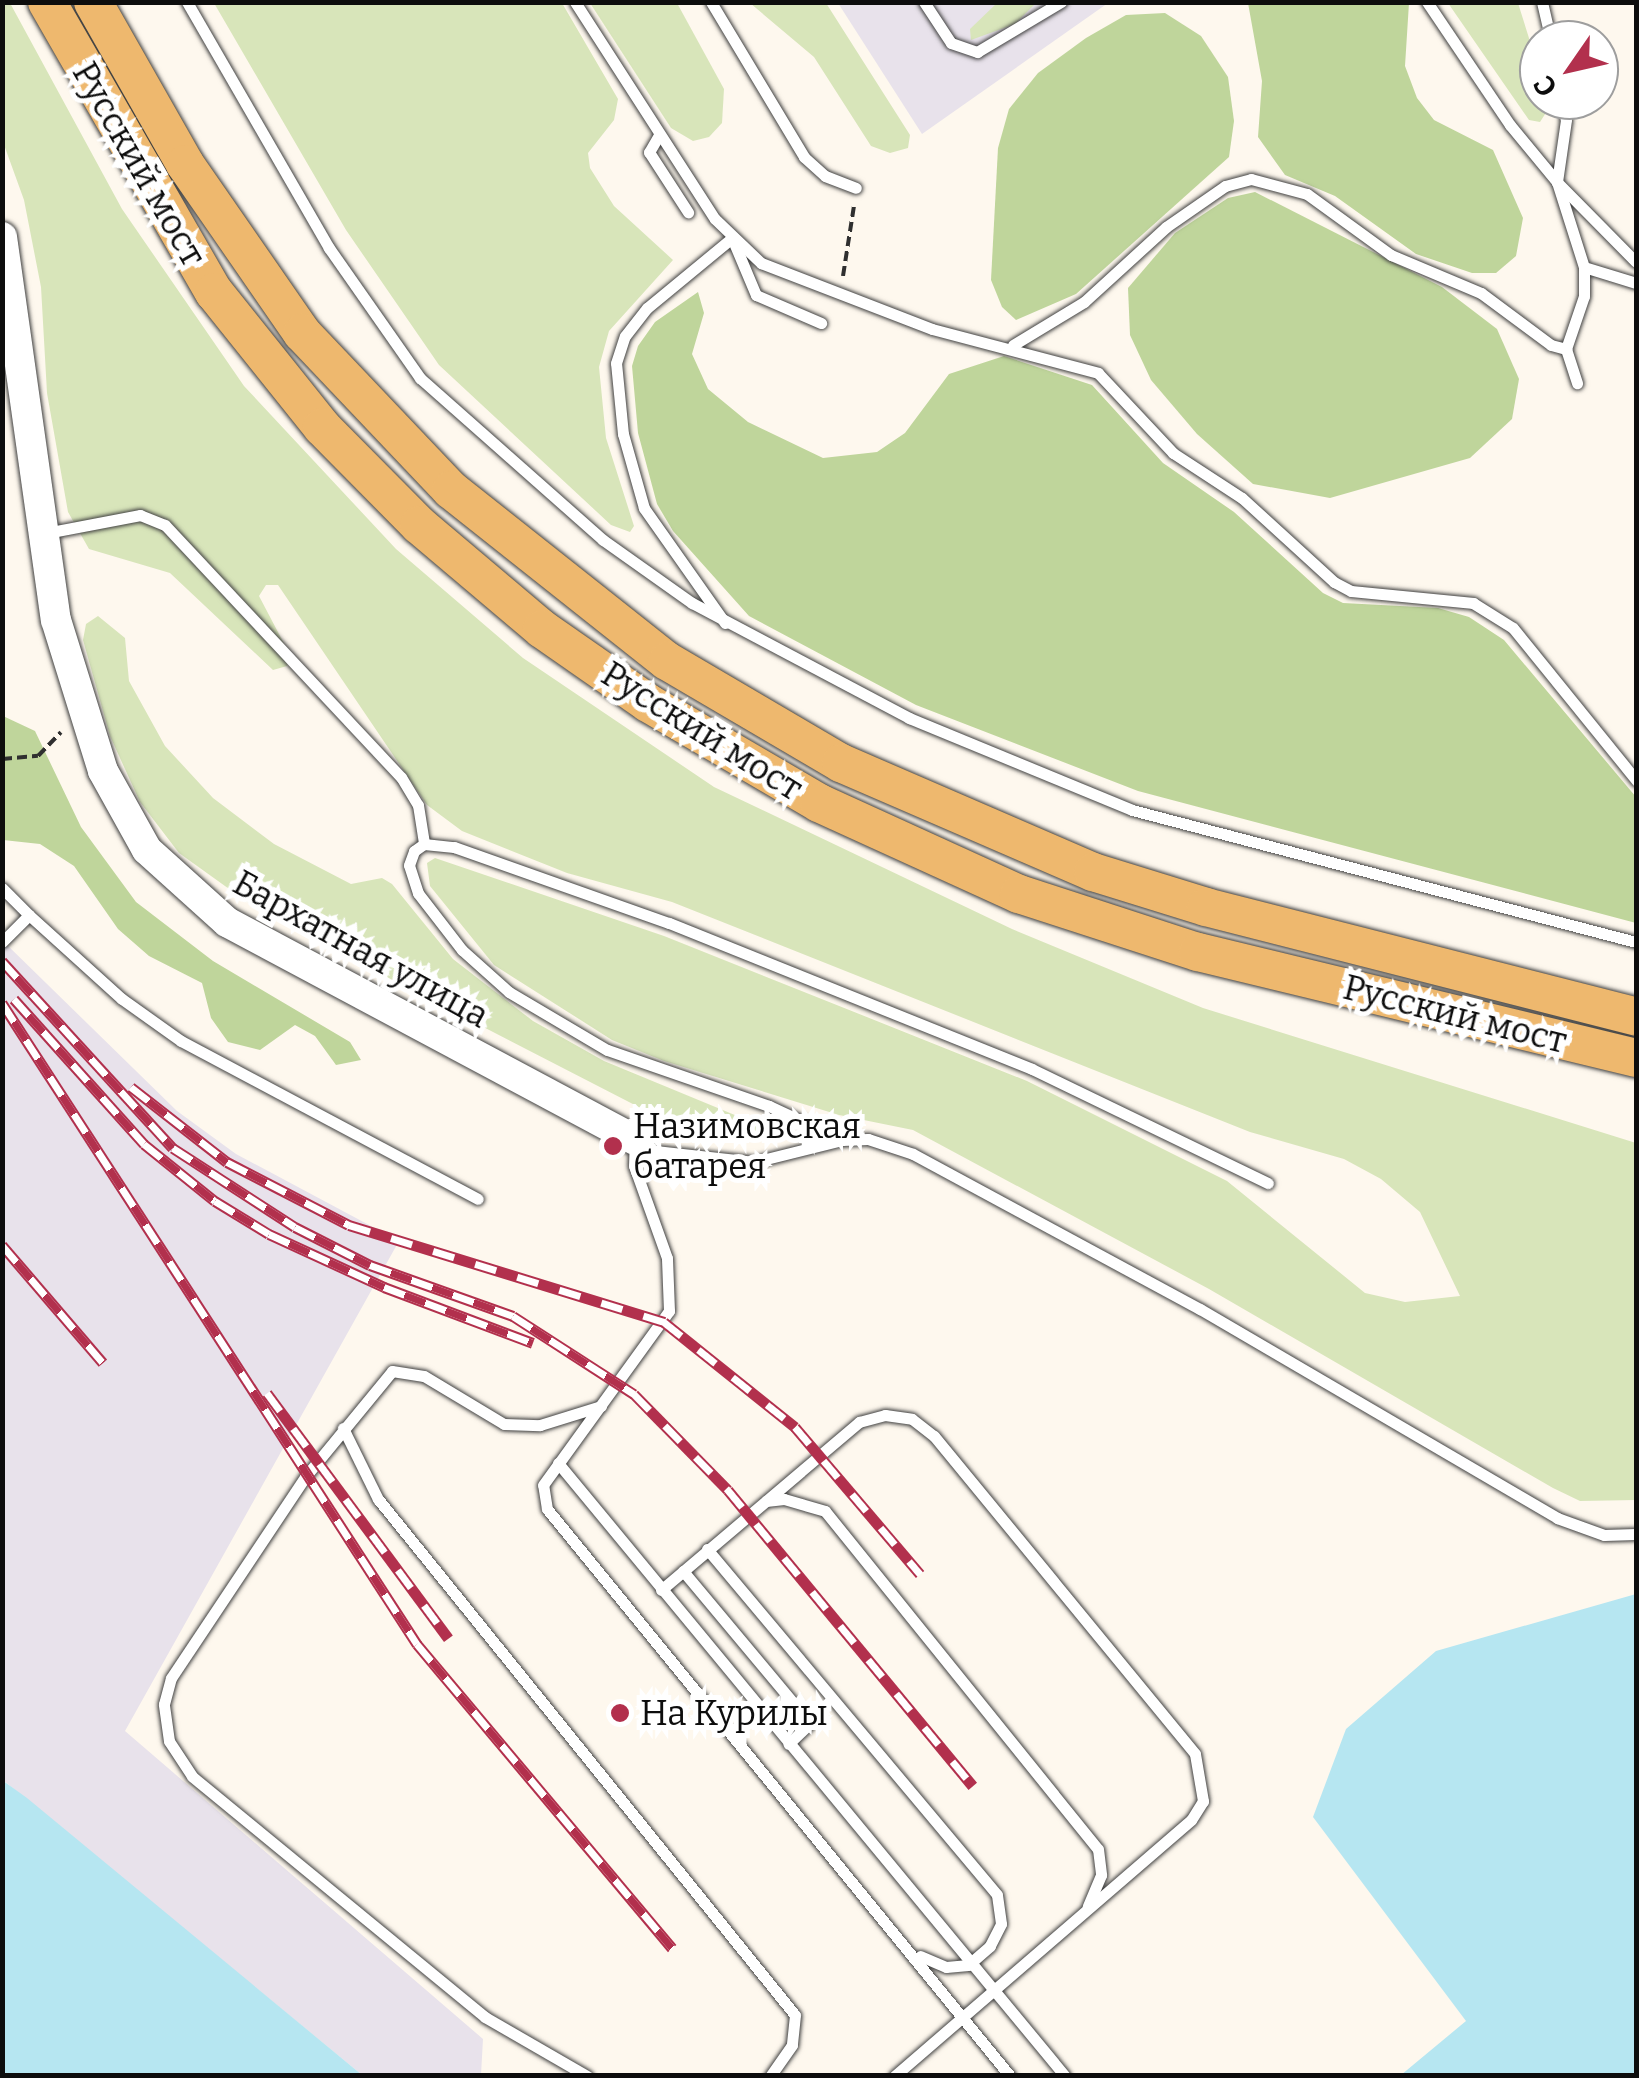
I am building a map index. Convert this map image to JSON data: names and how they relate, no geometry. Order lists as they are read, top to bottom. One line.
{"streets":{"main road":["Русский мост"],"street":["Бархатная улица"]},"places":["Назимовская батарея","На Курилы"],"north":"bottom left"}
